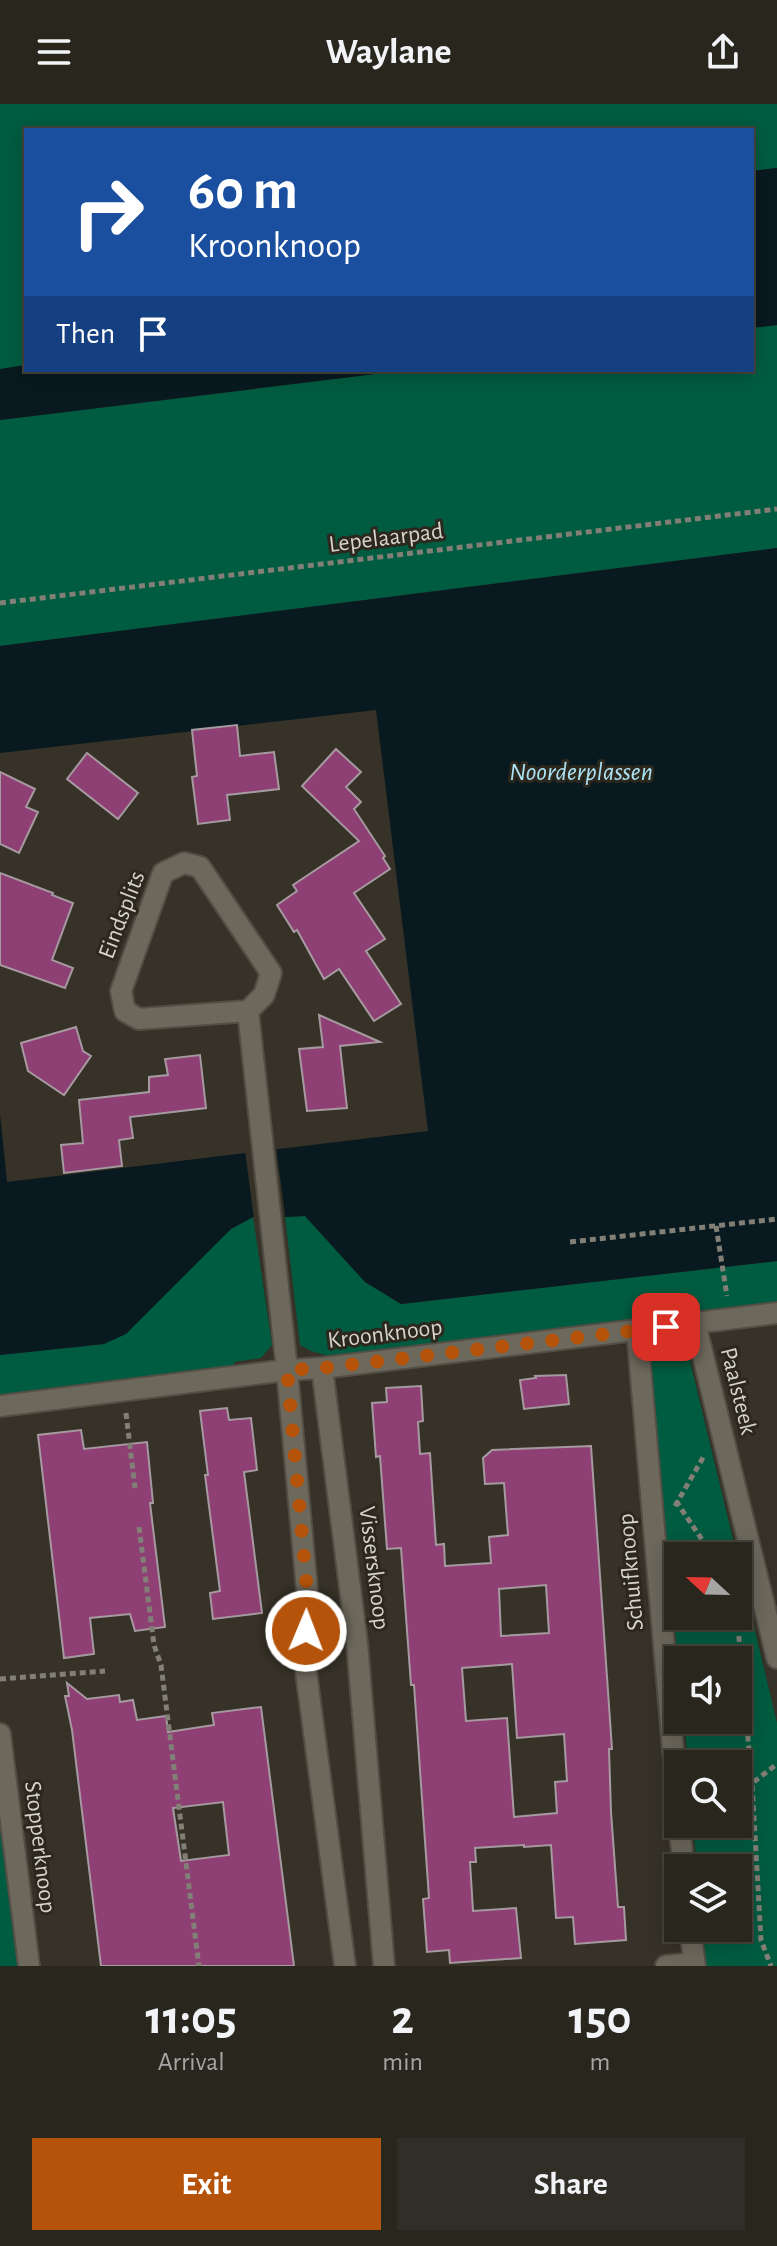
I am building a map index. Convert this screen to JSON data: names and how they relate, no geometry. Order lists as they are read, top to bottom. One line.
{"streets":{"street":["Eindsplits","Kroonknoop","Paalsteek","Vissersknoop","Schuifknoop","Stopperknoop"],"path":["Lepelaarpad"]},"crossings":[["Kroonknoop","Paalsteek"],["Kroonknoop","Vissersknoop"],["Kroonknoop","Schuifknoop"]],"water":["Noorderplassen"],"north":"left","page":{"header":"Waylane","turn":["60 m","Kroonknoop"],"then":"Then","eta":["11:05","Arrival","2","min","150","m"],"buttons":["Exit","Share"]}}
